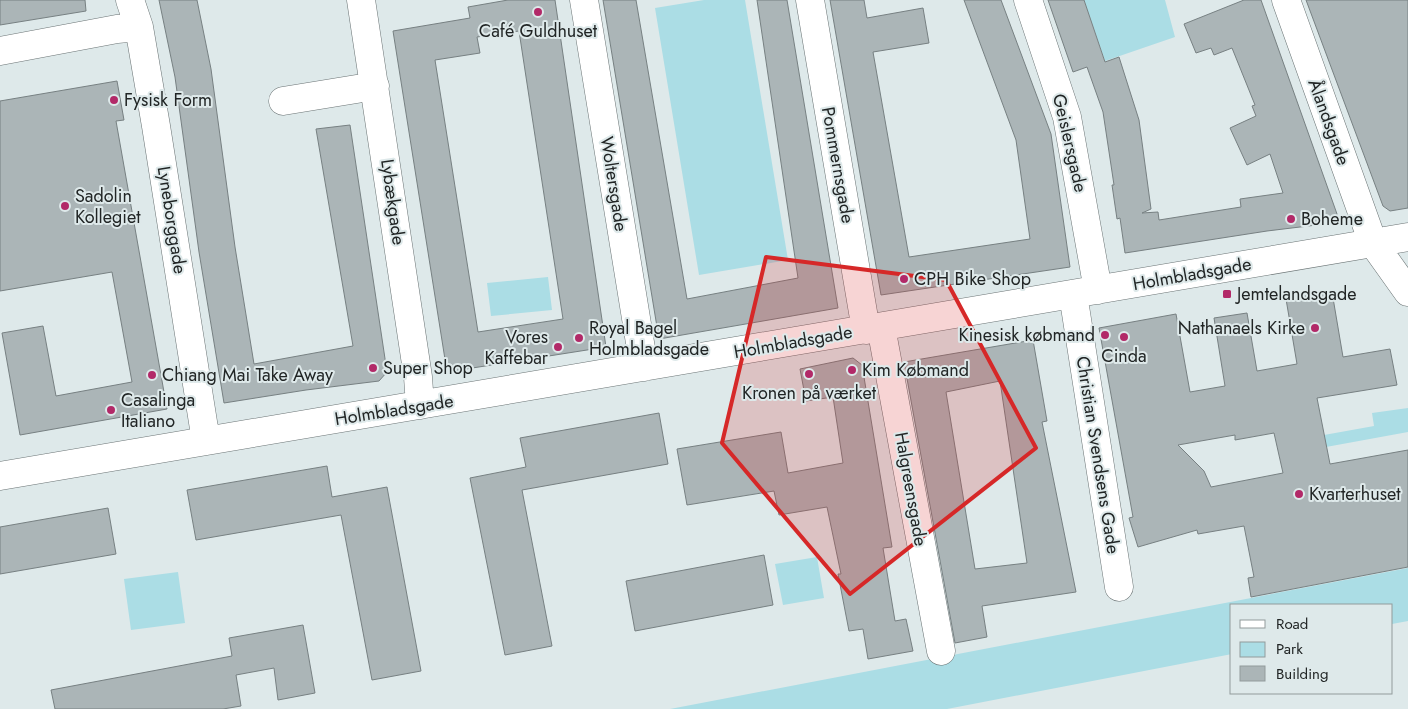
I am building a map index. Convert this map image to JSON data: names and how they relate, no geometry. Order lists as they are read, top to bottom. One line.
{"streets":{"street":["Ålandsgade","Geislersgade","Pommernsgade","Woltersgade","Lybækgade","Lyneborggade","Holmbladsgade","Christian Svendsens Gade","Halgreensgade"]},"crossings":[["Ålandsgade","Holmbladsgade"],["Geislersgade","Holmbladsgade"],["Geislersgade","Christian Svendsens Gade"],["Pommernsgade","Holmbladsgade"],["Pommernsgade","Halgreensgade"],["Woltersgade","Holmbladsgade"],["Lybækgade","Holmbladsgade"],["Lyneborggade","Holmbladsgade"],["Holmbladsgade","Christian Svendsens Gade"],["Holmbladsgade","Halgreensgade"]],"places":{"other":["Café Guldhuset","Fysisk Form","Sadolin Kollegiet","Boheme","CPH Bike Shop","Nathanaels Kirke","Kinesisk købmand","Cinda","Royal Bagel Holmbladsgade","Vores Kaffebar","Super Shop","Kim Købmand","Kronen på værket","Chiang Mai Take Away","Casalinga Italiano","Kvarterhuset"],"transit":["Jemtelandsgade"]},"legend":["Road","Park","Building"]}
